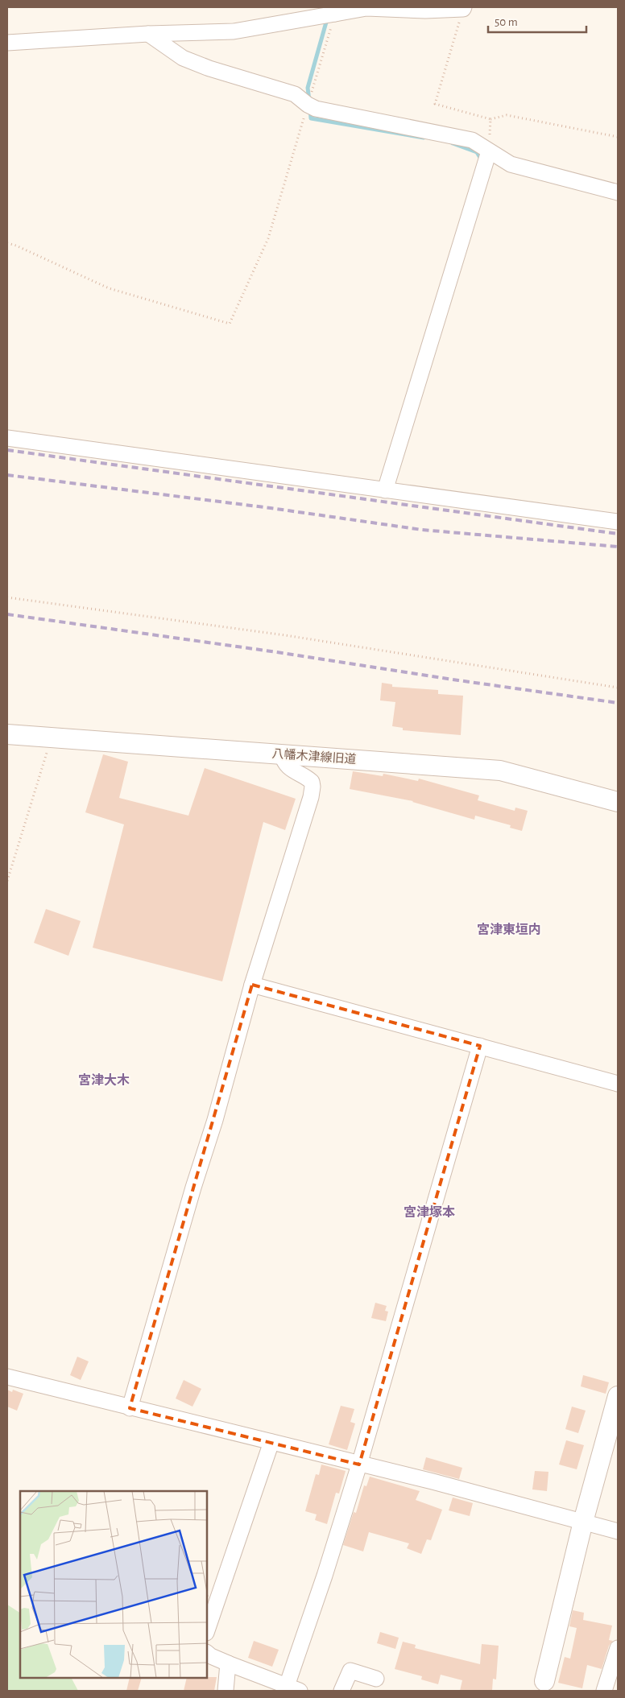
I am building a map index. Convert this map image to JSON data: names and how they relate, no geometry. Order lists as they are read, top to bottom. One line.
{"streets":{"street":["八幡木津線旧道"]},"districts":["宮津東垣内","宮津大木","宮津塚本"],"scale_bar":"50 m"}
